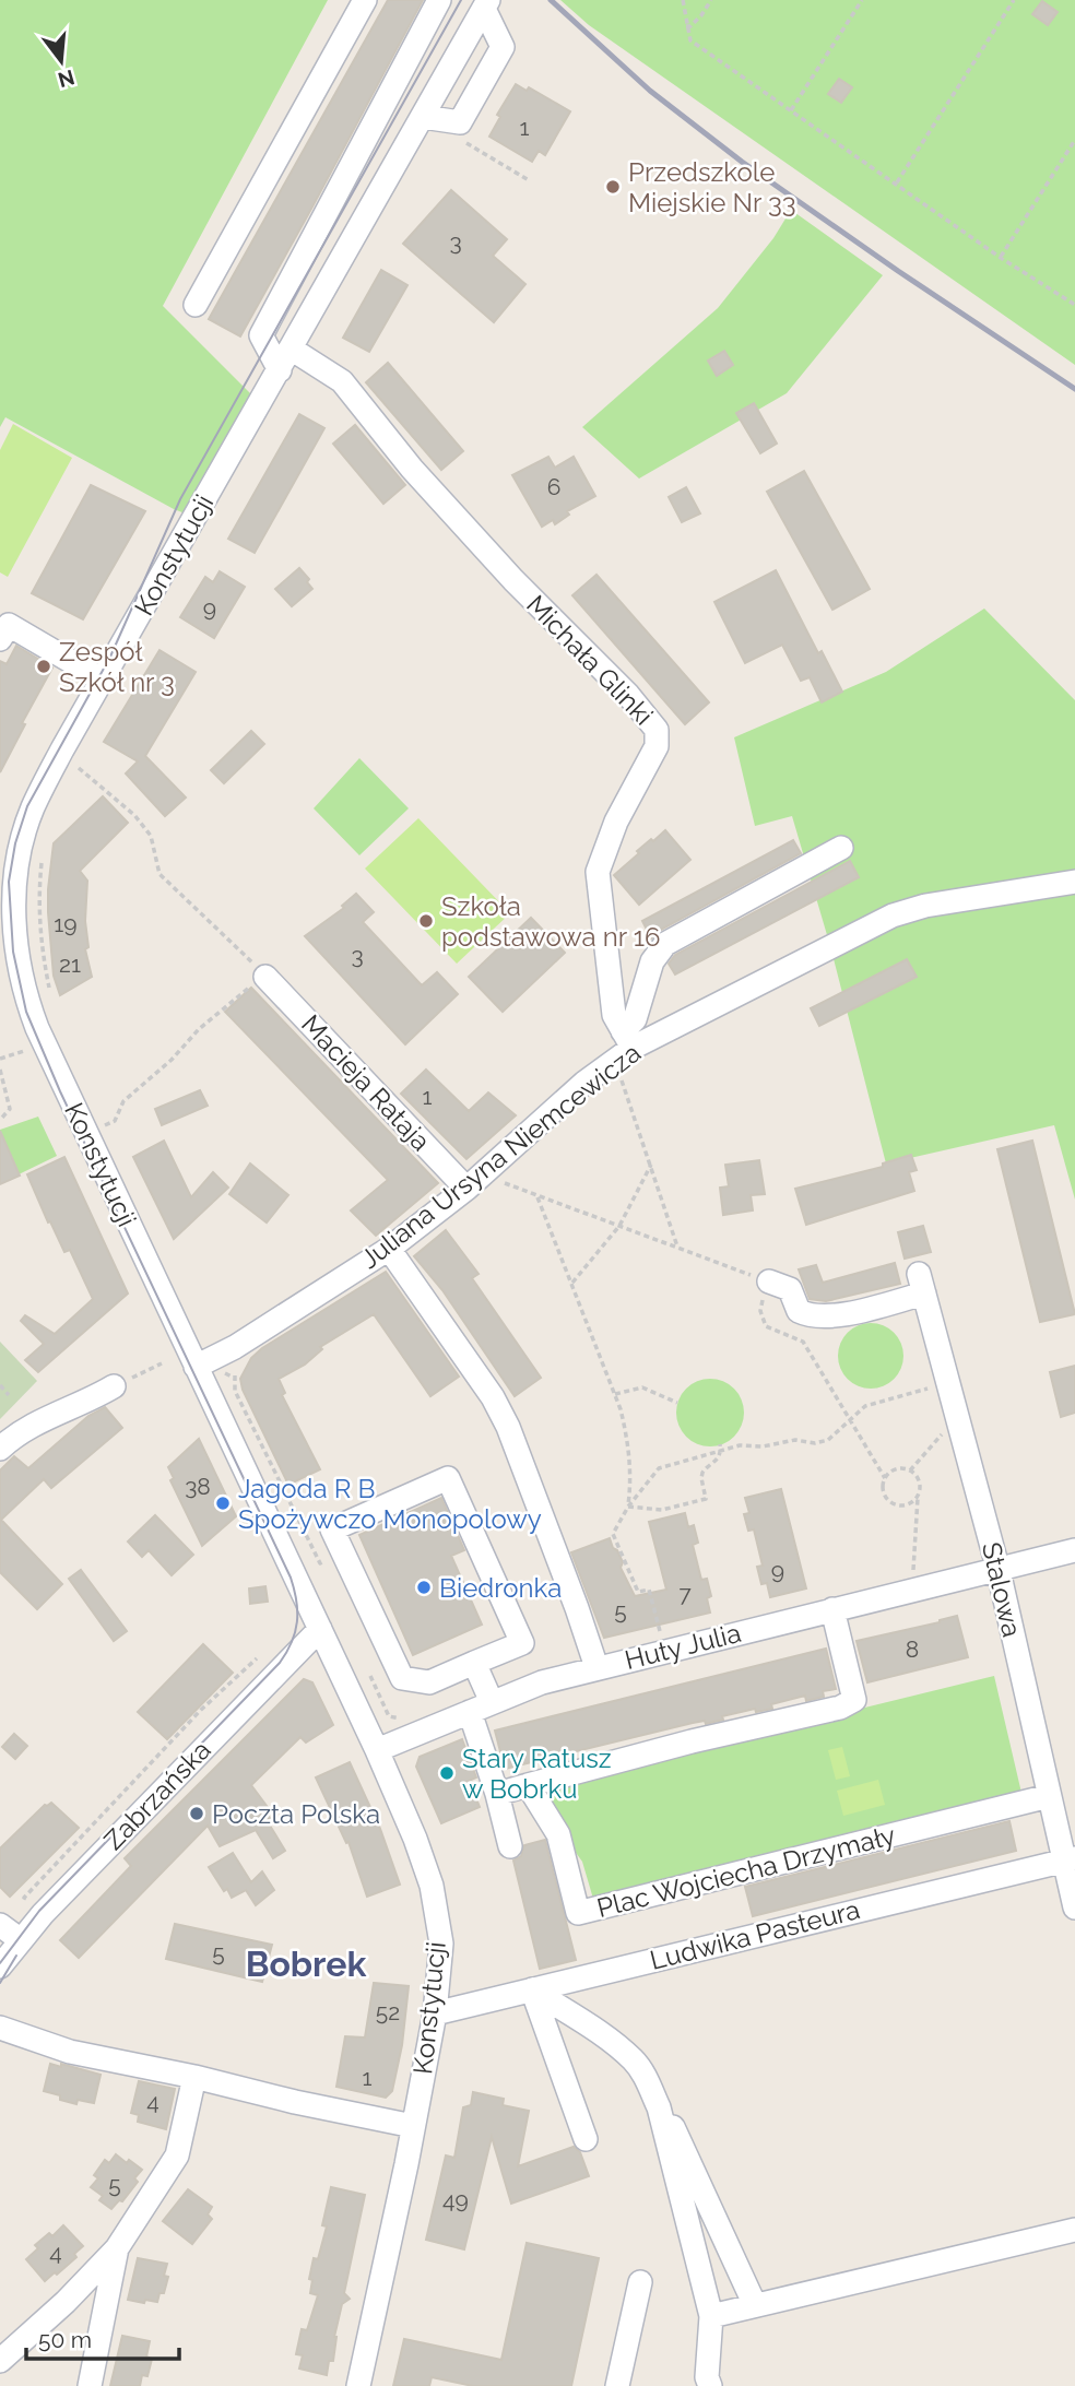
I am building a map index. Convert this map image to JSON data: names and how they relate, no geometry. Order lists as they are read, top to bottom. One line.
{"streets":{"street":["Konstytucji","Michała Glinki","Macieja Rataja","Juliana Ursyna Niemcewicza","Stalowa","Huty Julia","Zabrzańska","Plac Wojciecha Drzymały","Ludwika Pasteura"]},"crossings":[["Konstytucji","Michała Glinki"],["Konstytucji","Juliana Ursyna Niemcewicza"],["Konstytucji","Huty Julia"],["Konstytucji","Zabrzańska"],["Konstytucji","Ludwika Pasteura"],["Michała Glinki","Juliana Ursyna Niemcewicza"],["Macieja Rataja","Juliana Ursyna Niemcewicza"],["Stalowa","Huty Julia"],["Stalowa","Plac Wojciecha Drzymały"],["Stalowa","Ludwika Pasteura"]],"districts":["Bobrek"],"places":["Przedszkole Miejskie Nr 33","Zespół Szkół nr 3","Szkoła podstawowa nr 16","Jagoda R B Spożywczo Monopolowy","Biedronka","Stary Ratusz w Bobrku","Poczta Polska"],"house_numbers":["1","3","6","9","19","3","21","1","38","9","7","5","8","5","52","1","4","5","49","4"],"scale_bar":"50 m","north":"bottom"}
